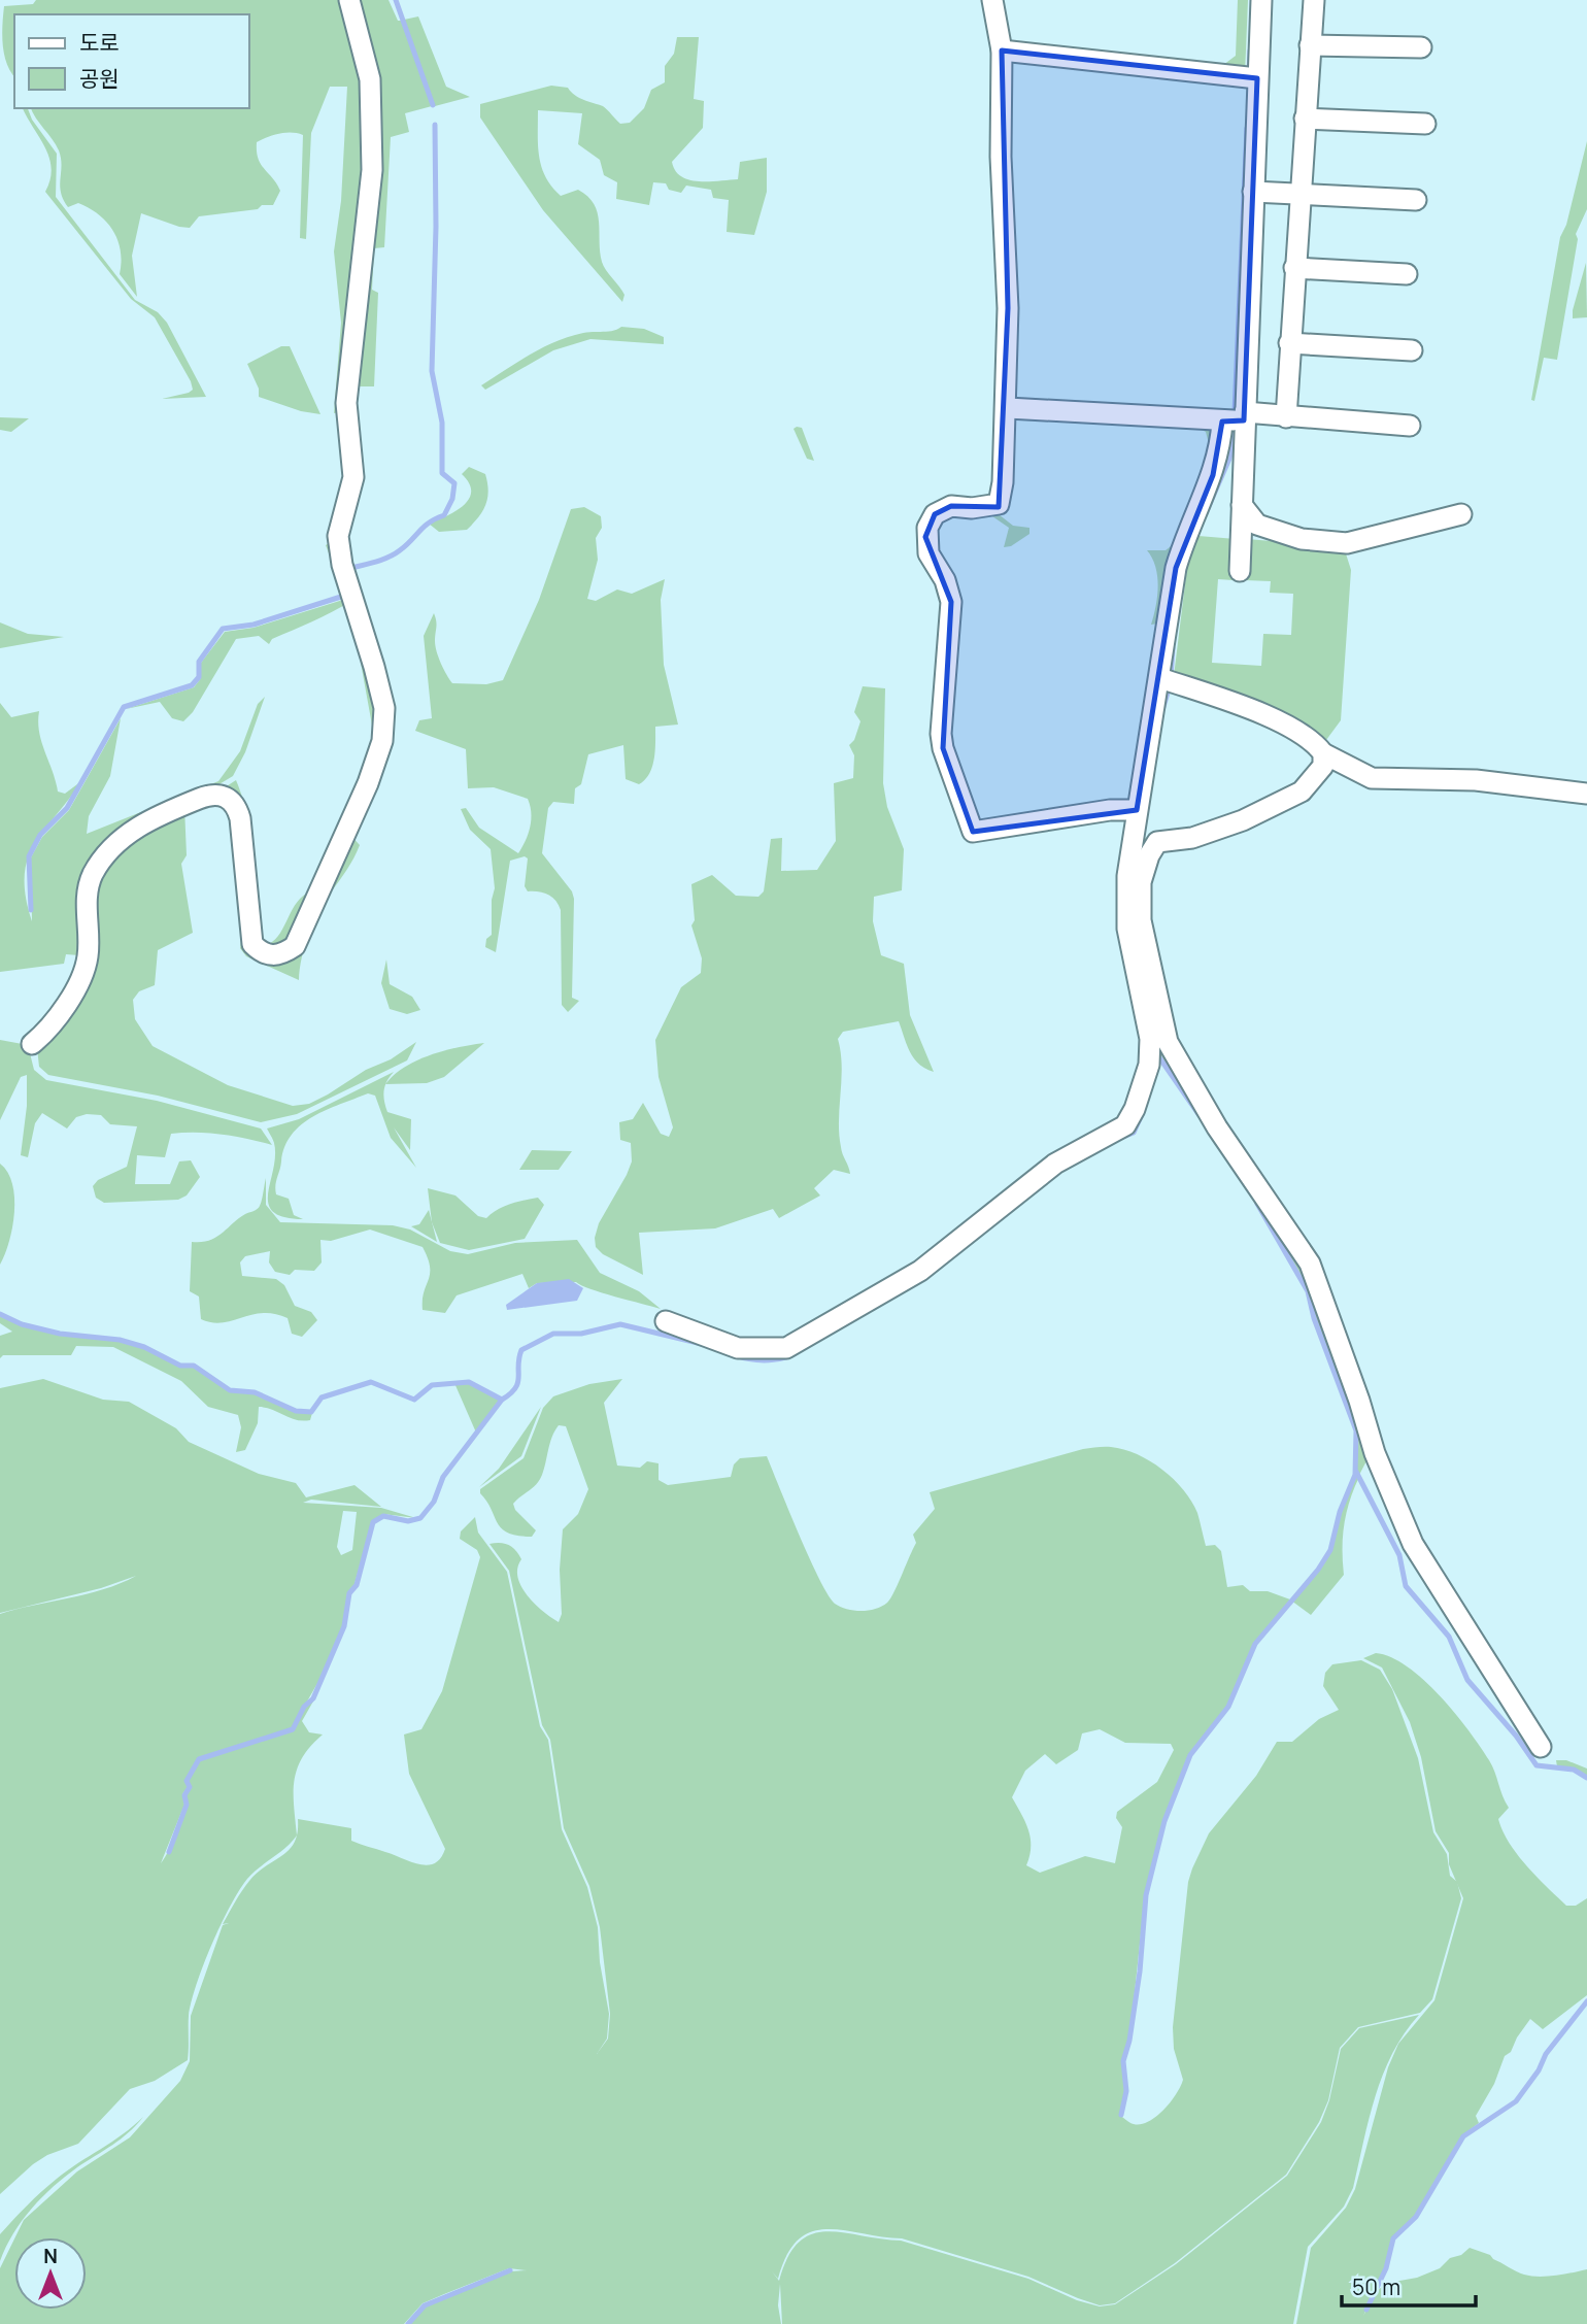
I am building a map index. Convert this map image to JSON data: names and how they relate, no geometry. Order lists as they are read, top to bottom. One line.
{"legend":["도로","공원"],"scale_bar":"50 m","north":"top"}
